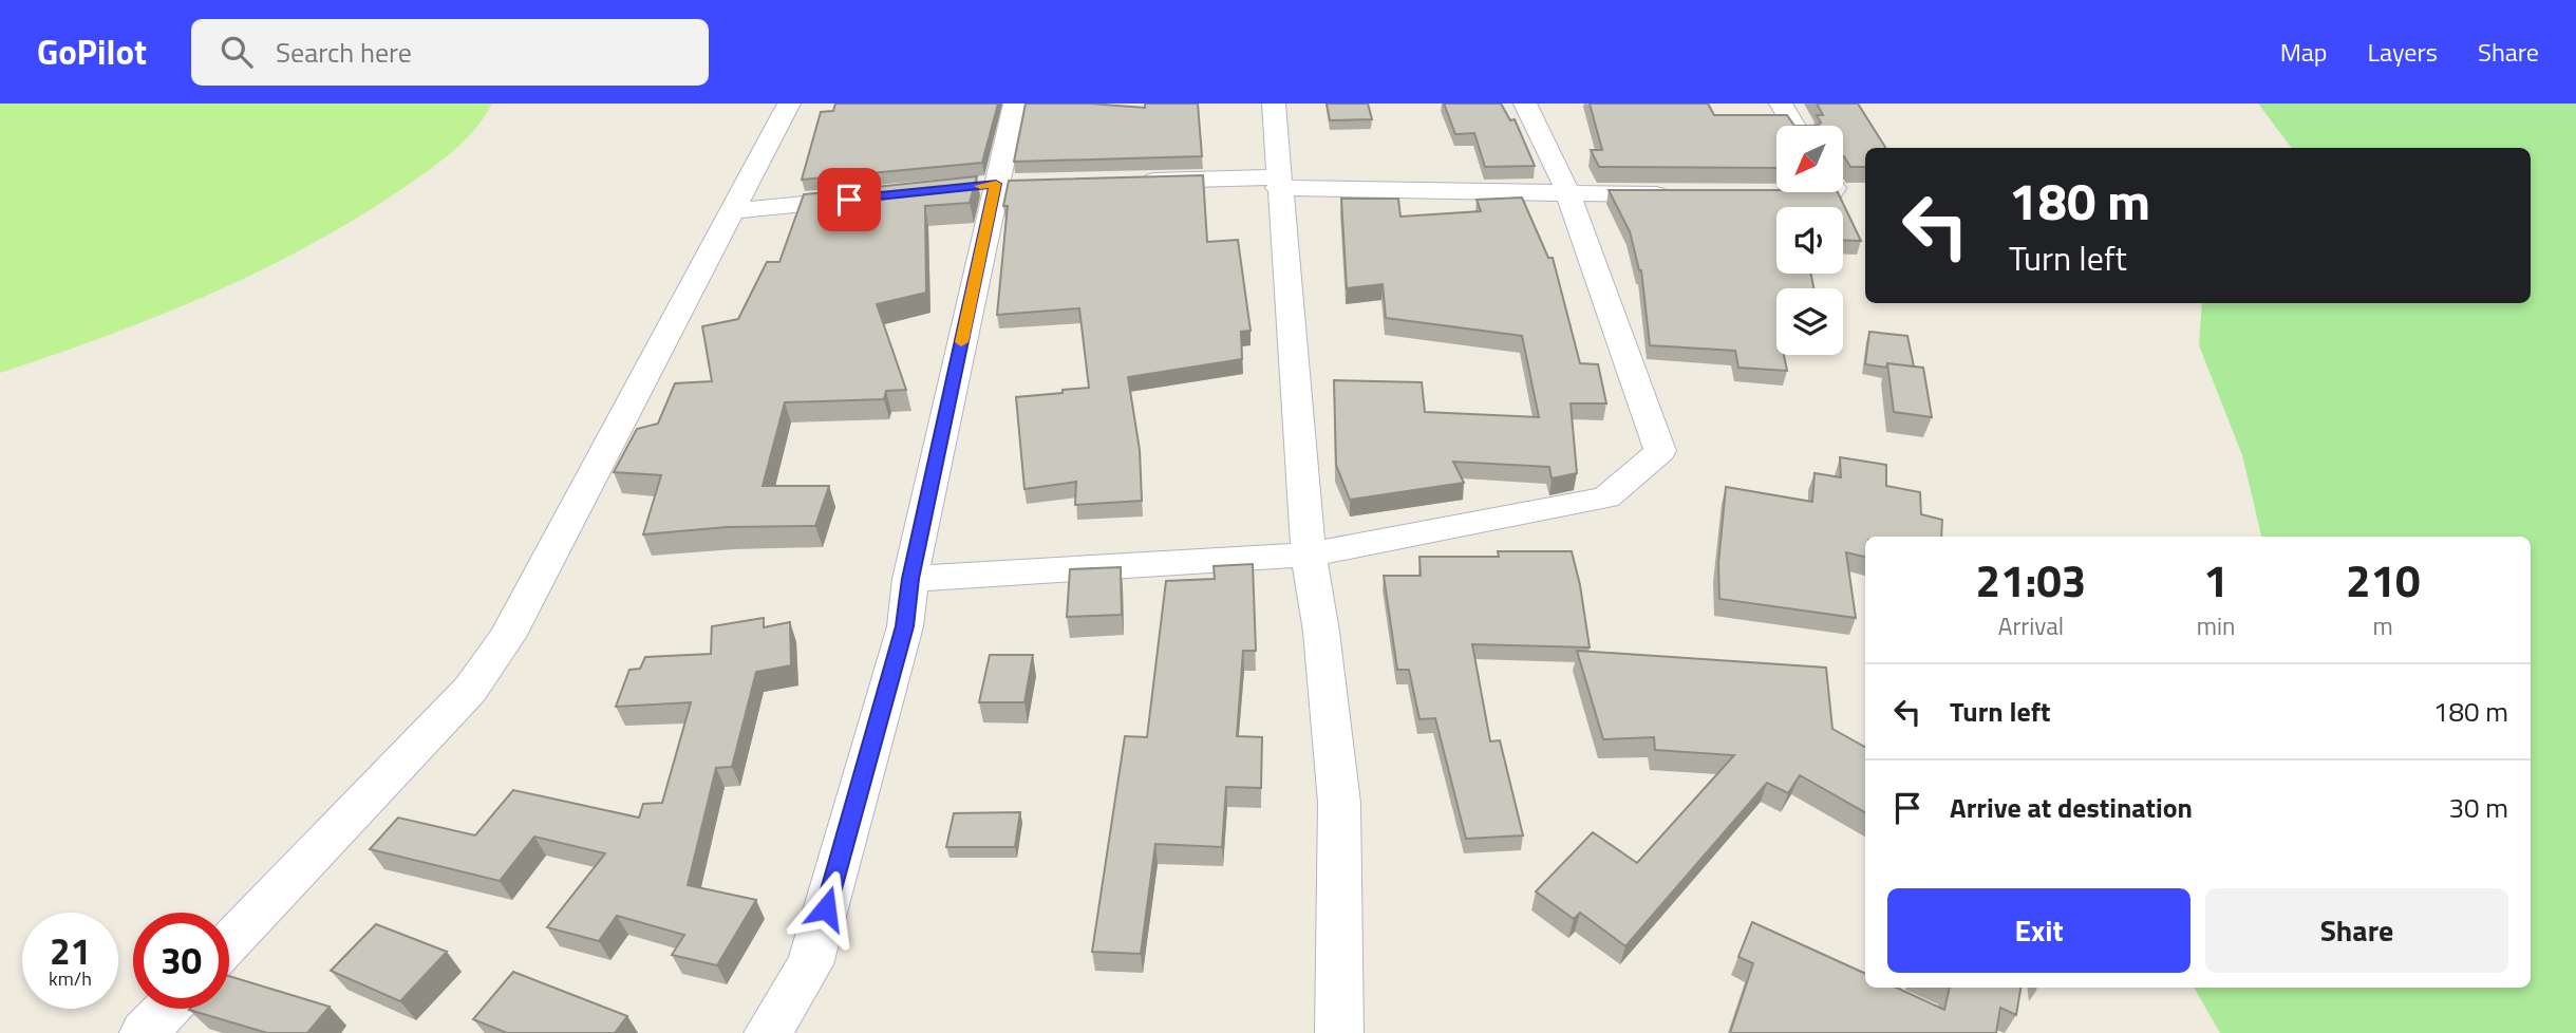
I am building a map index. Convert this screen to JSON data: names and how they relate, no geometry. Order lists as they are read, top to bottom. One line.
{"north":"bottom left","page":{"header":"GoPilot","search":"Search here","nav":["Map","Layers","Share"],"turn":["180 m","Turn left"],"eta":["21:03","Arrival","1","min","210","m"],"list":[{"name":"Turn left","value":"180 m"},{"name":"Arrive at destination","value":"30 m"}],"buttons":["Exit","Share"],"speed":"21 km/h","limit":"30"}}
